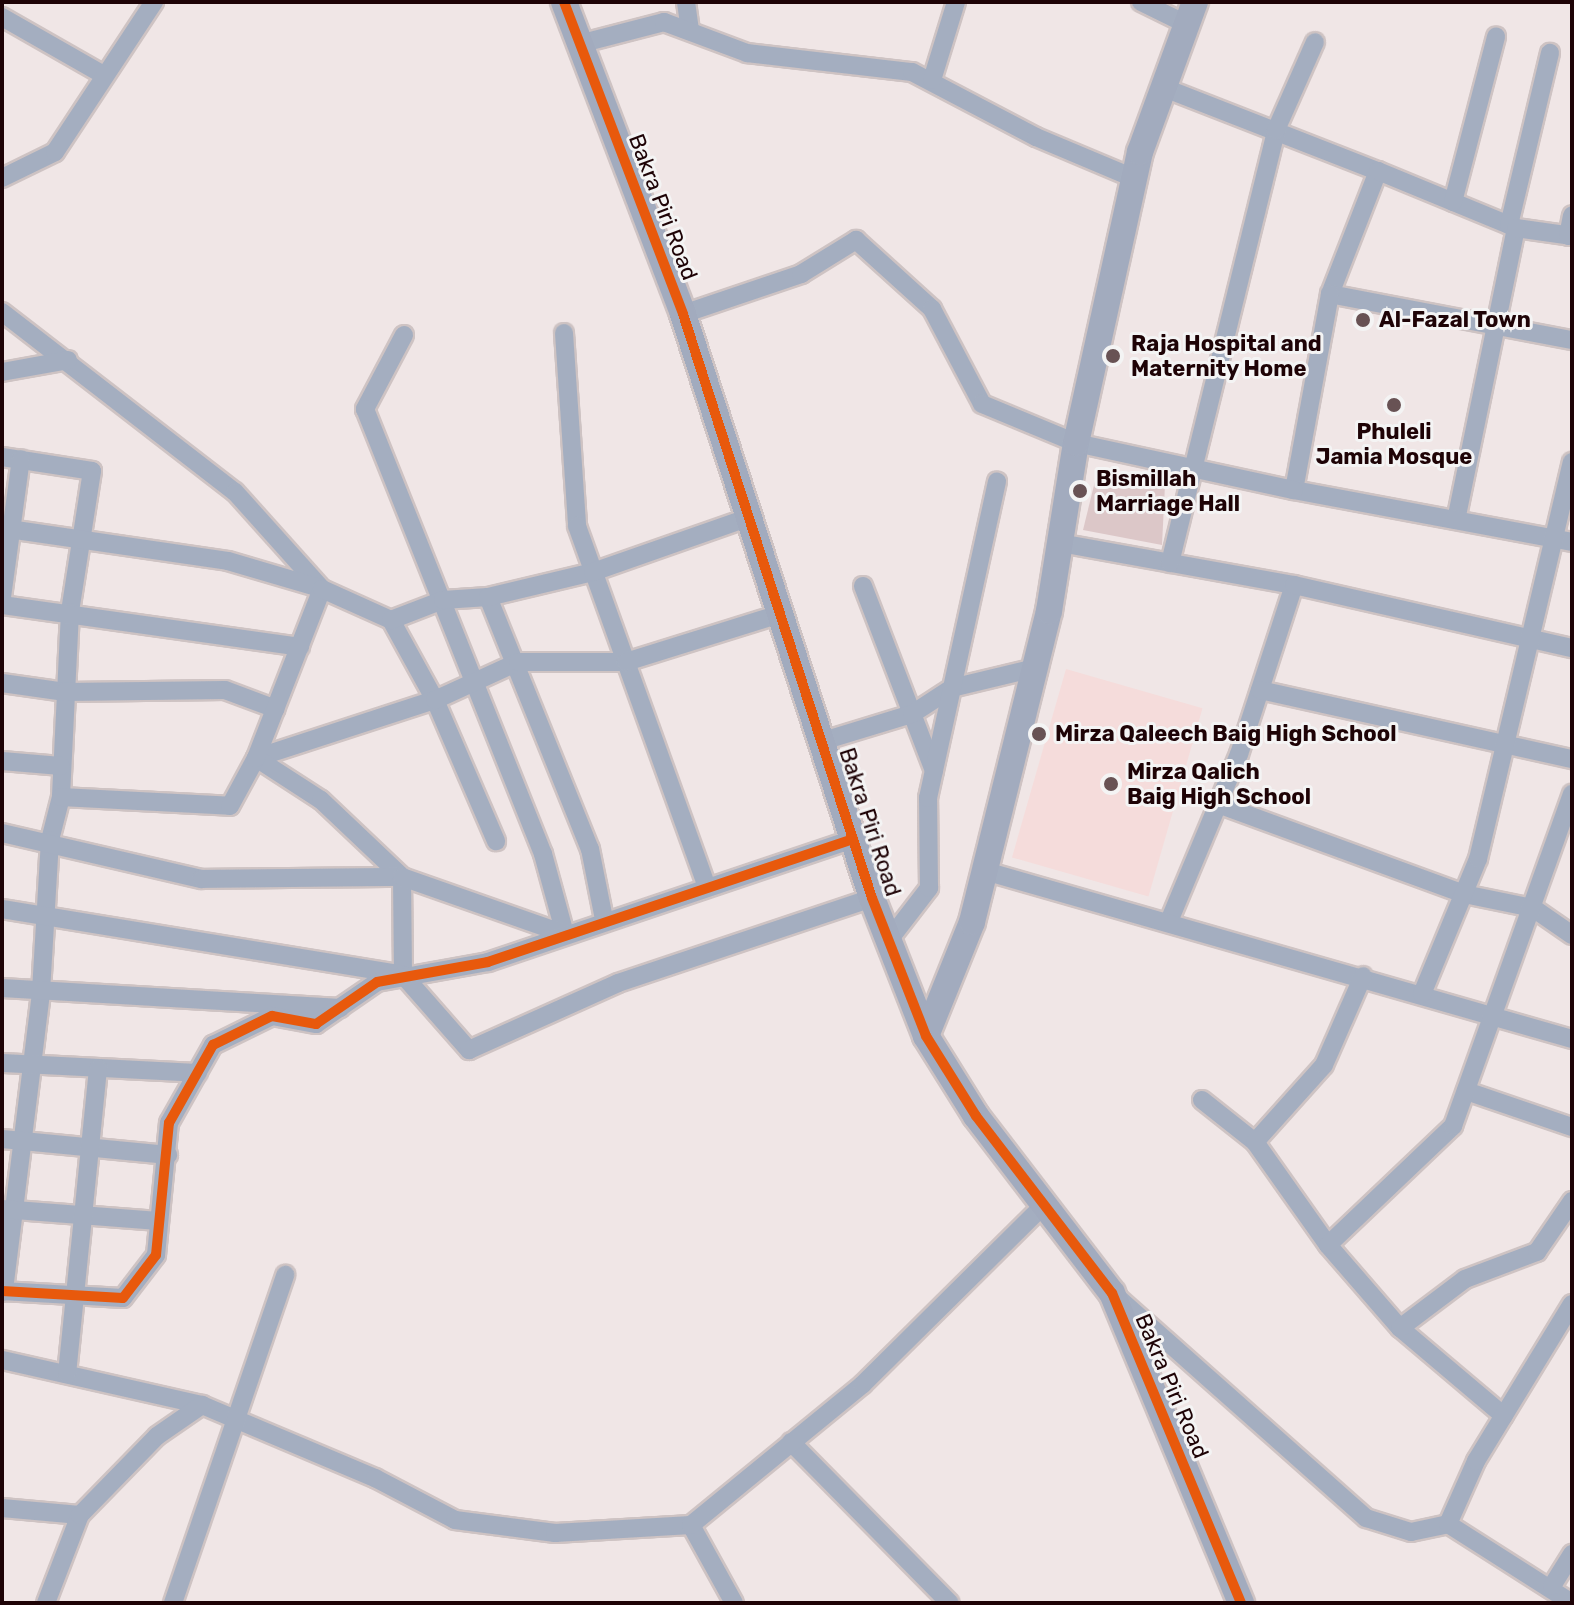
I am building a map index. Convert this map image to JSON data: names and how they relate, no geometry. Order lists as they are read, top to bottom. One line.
{"streets":{"street":["Bakra Piri Road"]},"places":["Al-Fazal Town","Raja Hospital and Maternity Home","Phuleli Jamia Mosque","Bismillah Marriage Hall","Mirza Qaleech Baig High School","Mirza Qalich Baig High School"]}
